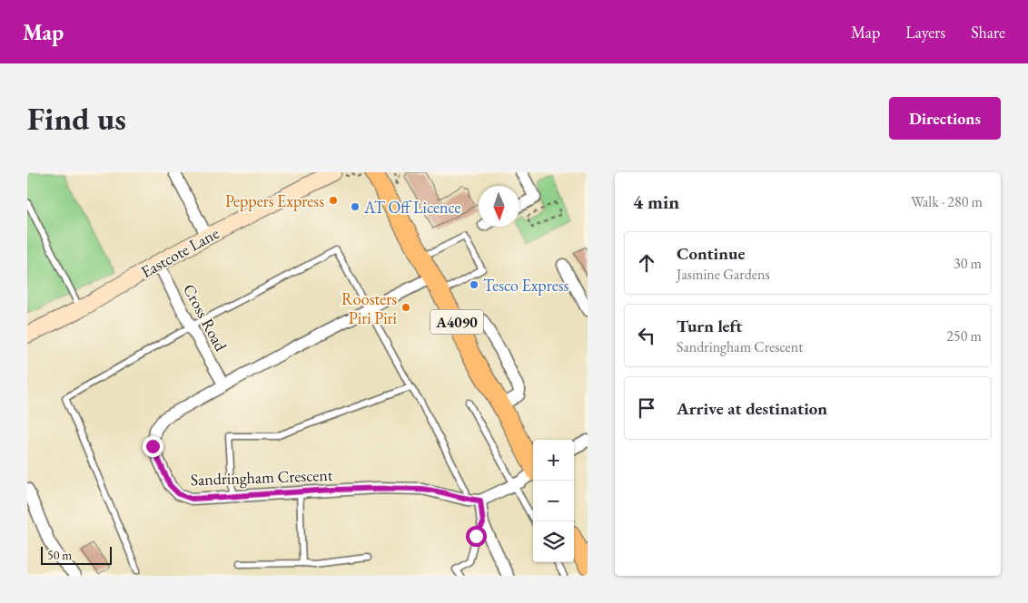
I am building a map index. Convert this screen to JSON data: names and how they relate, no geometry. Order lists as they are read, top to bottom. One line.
{"streets":{"main road":["A4090"],"street":["Eastcote Lane","Cross Road","Sandringham Crescent"]},"crossings":[["Eastcote Lane","Cross Road"],["Cross Road","Sandringham Crescent"],["A4090","Sandringham Crescent"]],"places":["Peppers Express","AT Off Licence","Tesco Express","Roosters Piri Piri"],"scale_bar":"50 m","north":"bottom","page":{"header":"Map","nav":["Map","Layers","Share"],"buttons":"Directions","title":"Find us","heading":["4 min","Walk · 280 m"],"list":[["Continue","Jasmine Gardens","30 m"],["Turn left","Sandringham Crescent","250 m"],"Arrive at destination"],"map_buttons":["+","−"],"scale":"50 m"}}
